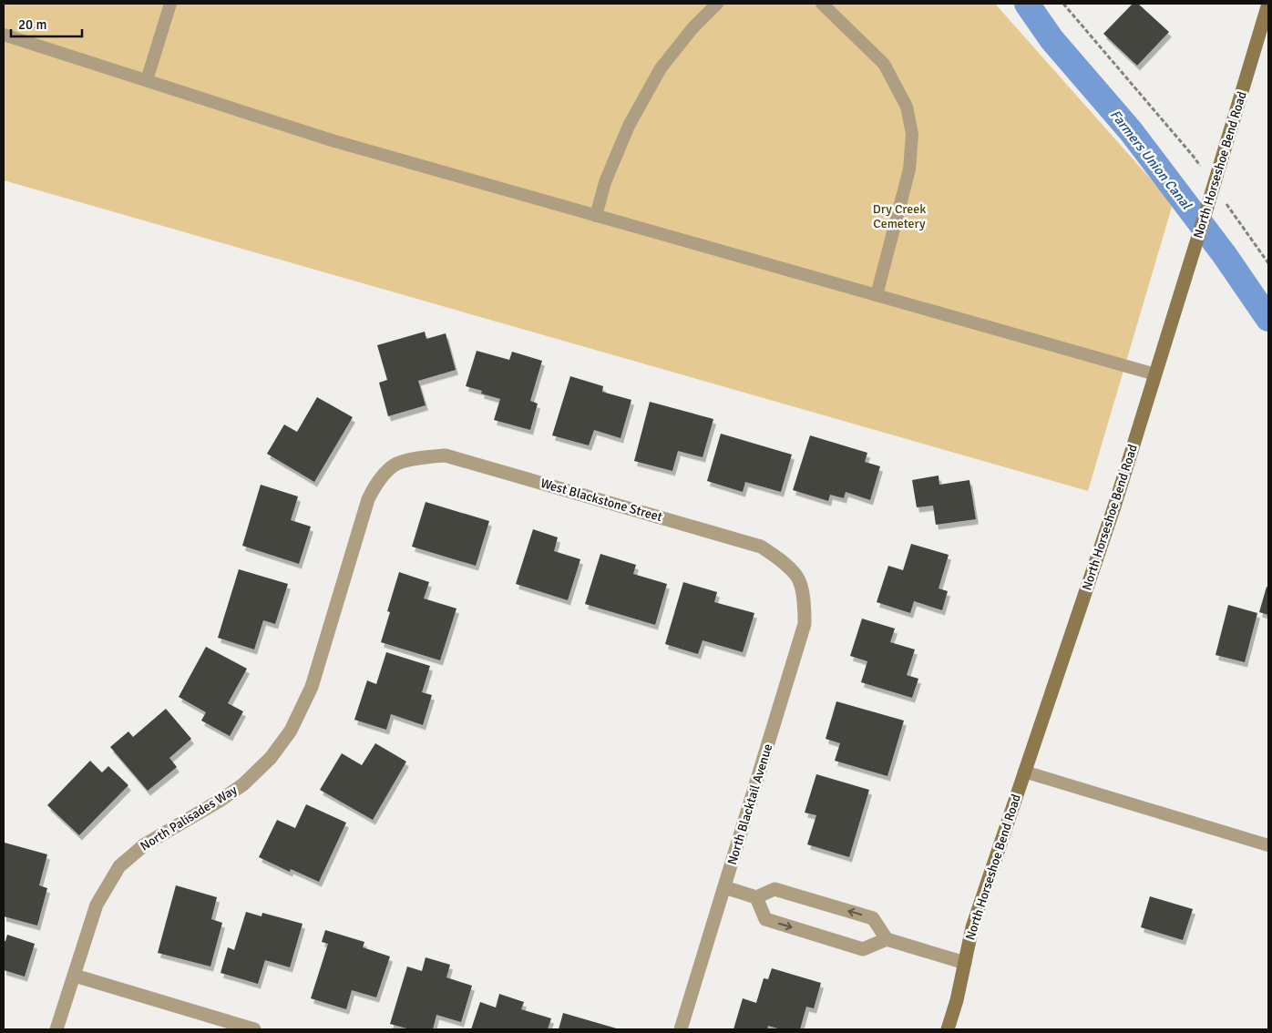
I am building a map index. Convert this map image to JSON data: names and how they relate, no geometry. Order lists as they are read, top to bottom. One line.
{"streets":{"street":["North Horseshoe Bend Road","West Blackstone Street","North Blacktail Avenue","North Palisades Way"]},"crossings":[["West Blackstone Street","North Blacktail Avenue"],["West Blackstone Street","North Palisades Way"]],"water":["Farmers Union Canal"],"parks":["Dry Creek Cemetery"],"scale_bar":"20 m"}
